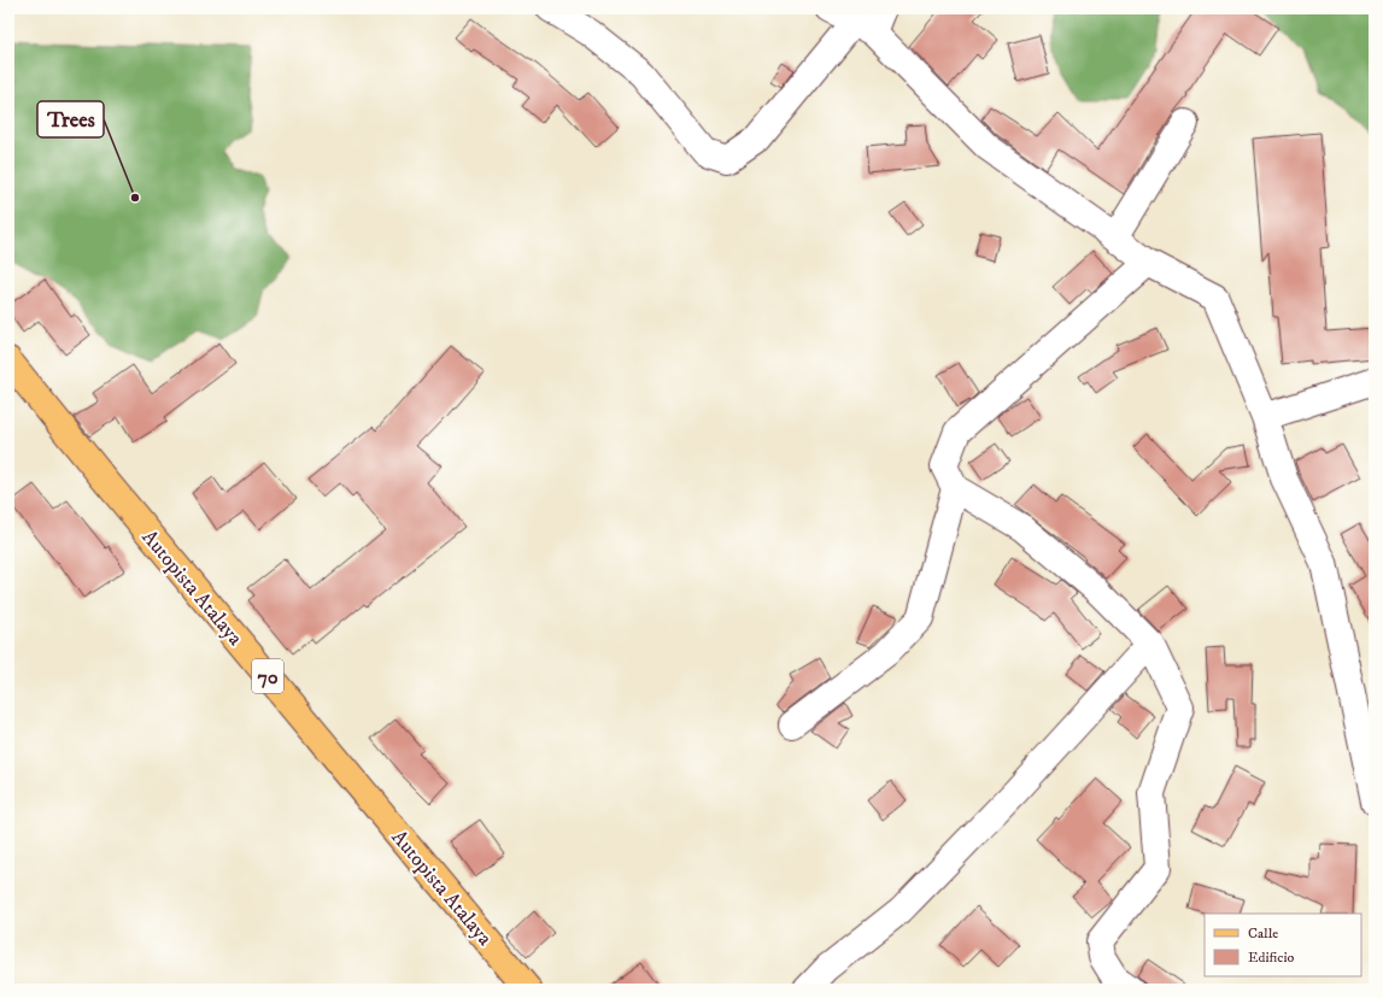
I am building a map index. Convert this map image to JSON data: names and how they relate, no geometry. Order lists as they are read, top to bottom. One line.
{"streets":{"main road":["Autopista Atalaya","70"]},"places":["Trees"],"legend":["Calle","Edificio"]}
